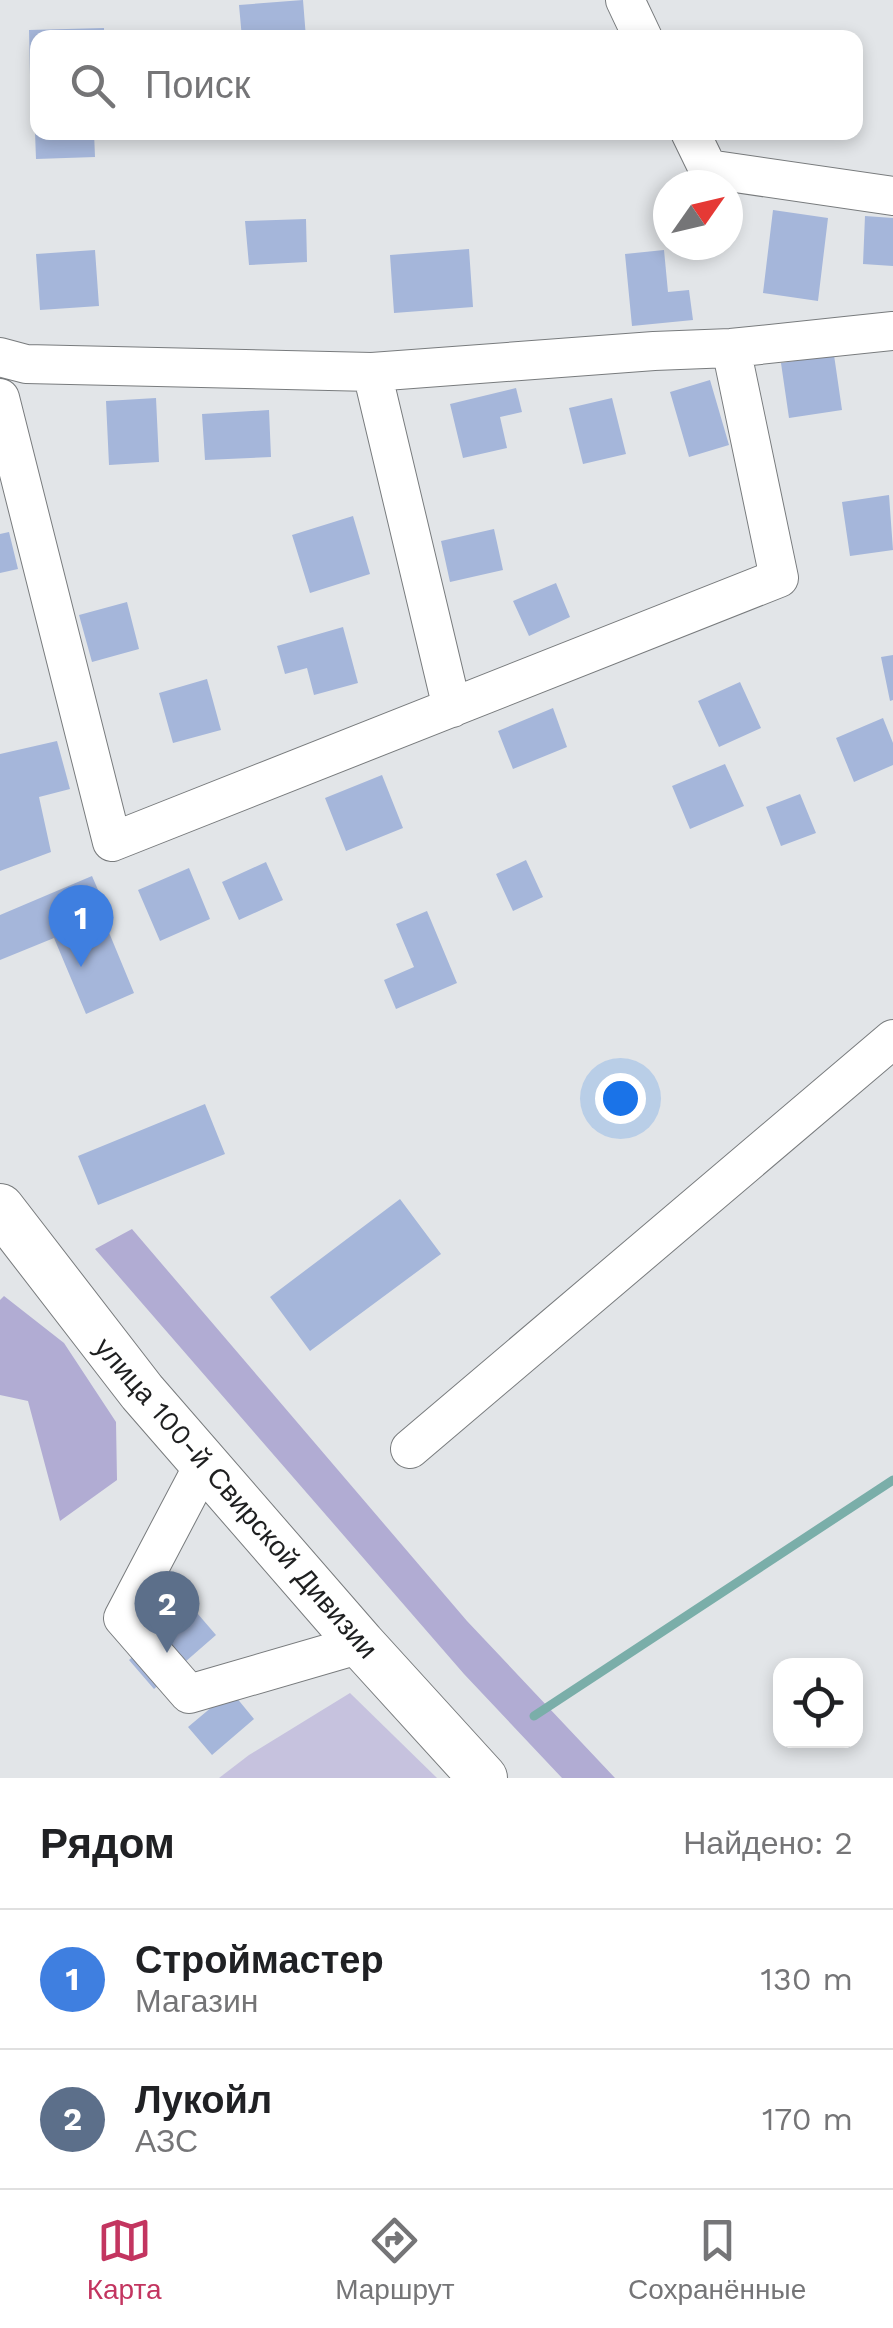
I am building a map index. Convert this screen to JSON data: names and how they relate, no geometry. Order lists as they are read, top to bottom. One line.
{"streets":{"main road":["улица 100-й Свирской Дивизии"]},"north":"top right","page":{"search":"Поиск","pins":["1","2"],"heading":["Рядом","Найдено: 2"],"list":[{"mark":"1","name":"Строймастер","note":"Магазин","value":"130 m"},{"mark":"2","name":"Лукойл","note":"АЗС","value":"170 m"}],"nav":["Карта","Маршрут","Сохранённые"]}}
